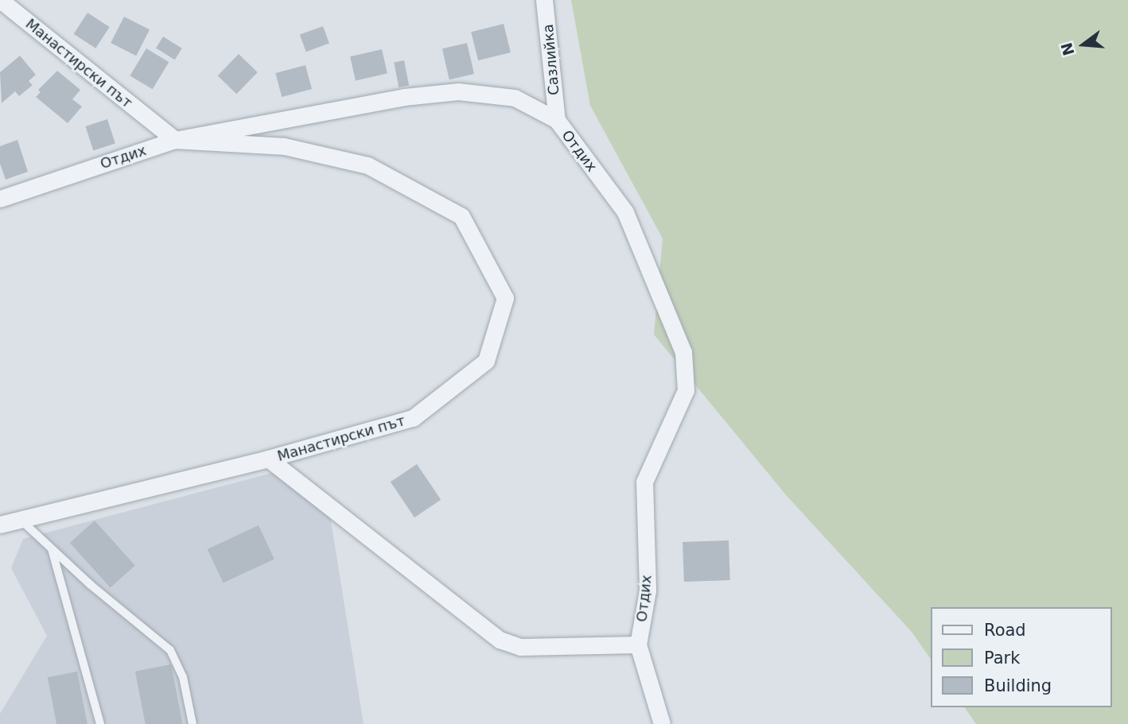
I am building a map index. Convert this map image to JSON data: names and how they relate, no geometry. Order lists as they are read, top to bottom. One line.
{"streets":{"street":["Сазлийка","Манастирски път","Отдих"]},"crossings":[["Сазлийка","Отдих"],["Манастирски път","Отдих"]],"legend":["Road","Park","Building"],"north":"left"}
